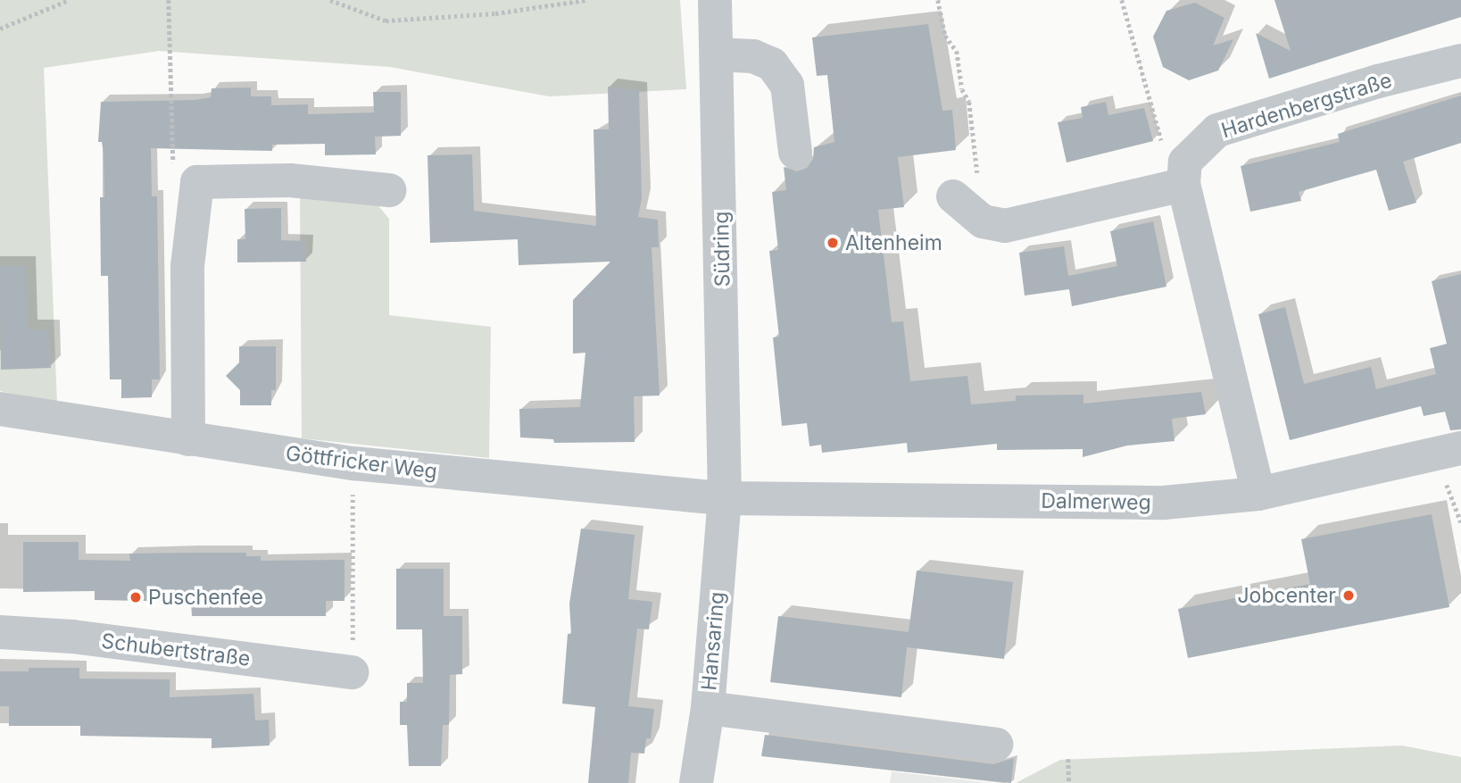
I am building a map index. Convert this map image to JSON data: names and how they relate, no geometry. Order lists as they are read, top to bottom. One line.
{"streets":{"street":["Hardenbergstraße","Südring","Göttfricker Weg","Dalmerweg","Hansaring","Schubertstraße"]},"crossings":[["Südring","Göttfricker Weg"],["Südring","Dalmerweg"],["Südring","Hansaring"],["Göttfricker Weg","Dalmerweg"],["Göttfricker Weg","Hansaring"],["Dalmerweg","Hansaring"]],"places":["Altenheim","Jobcenter","Puschenfee"]}
